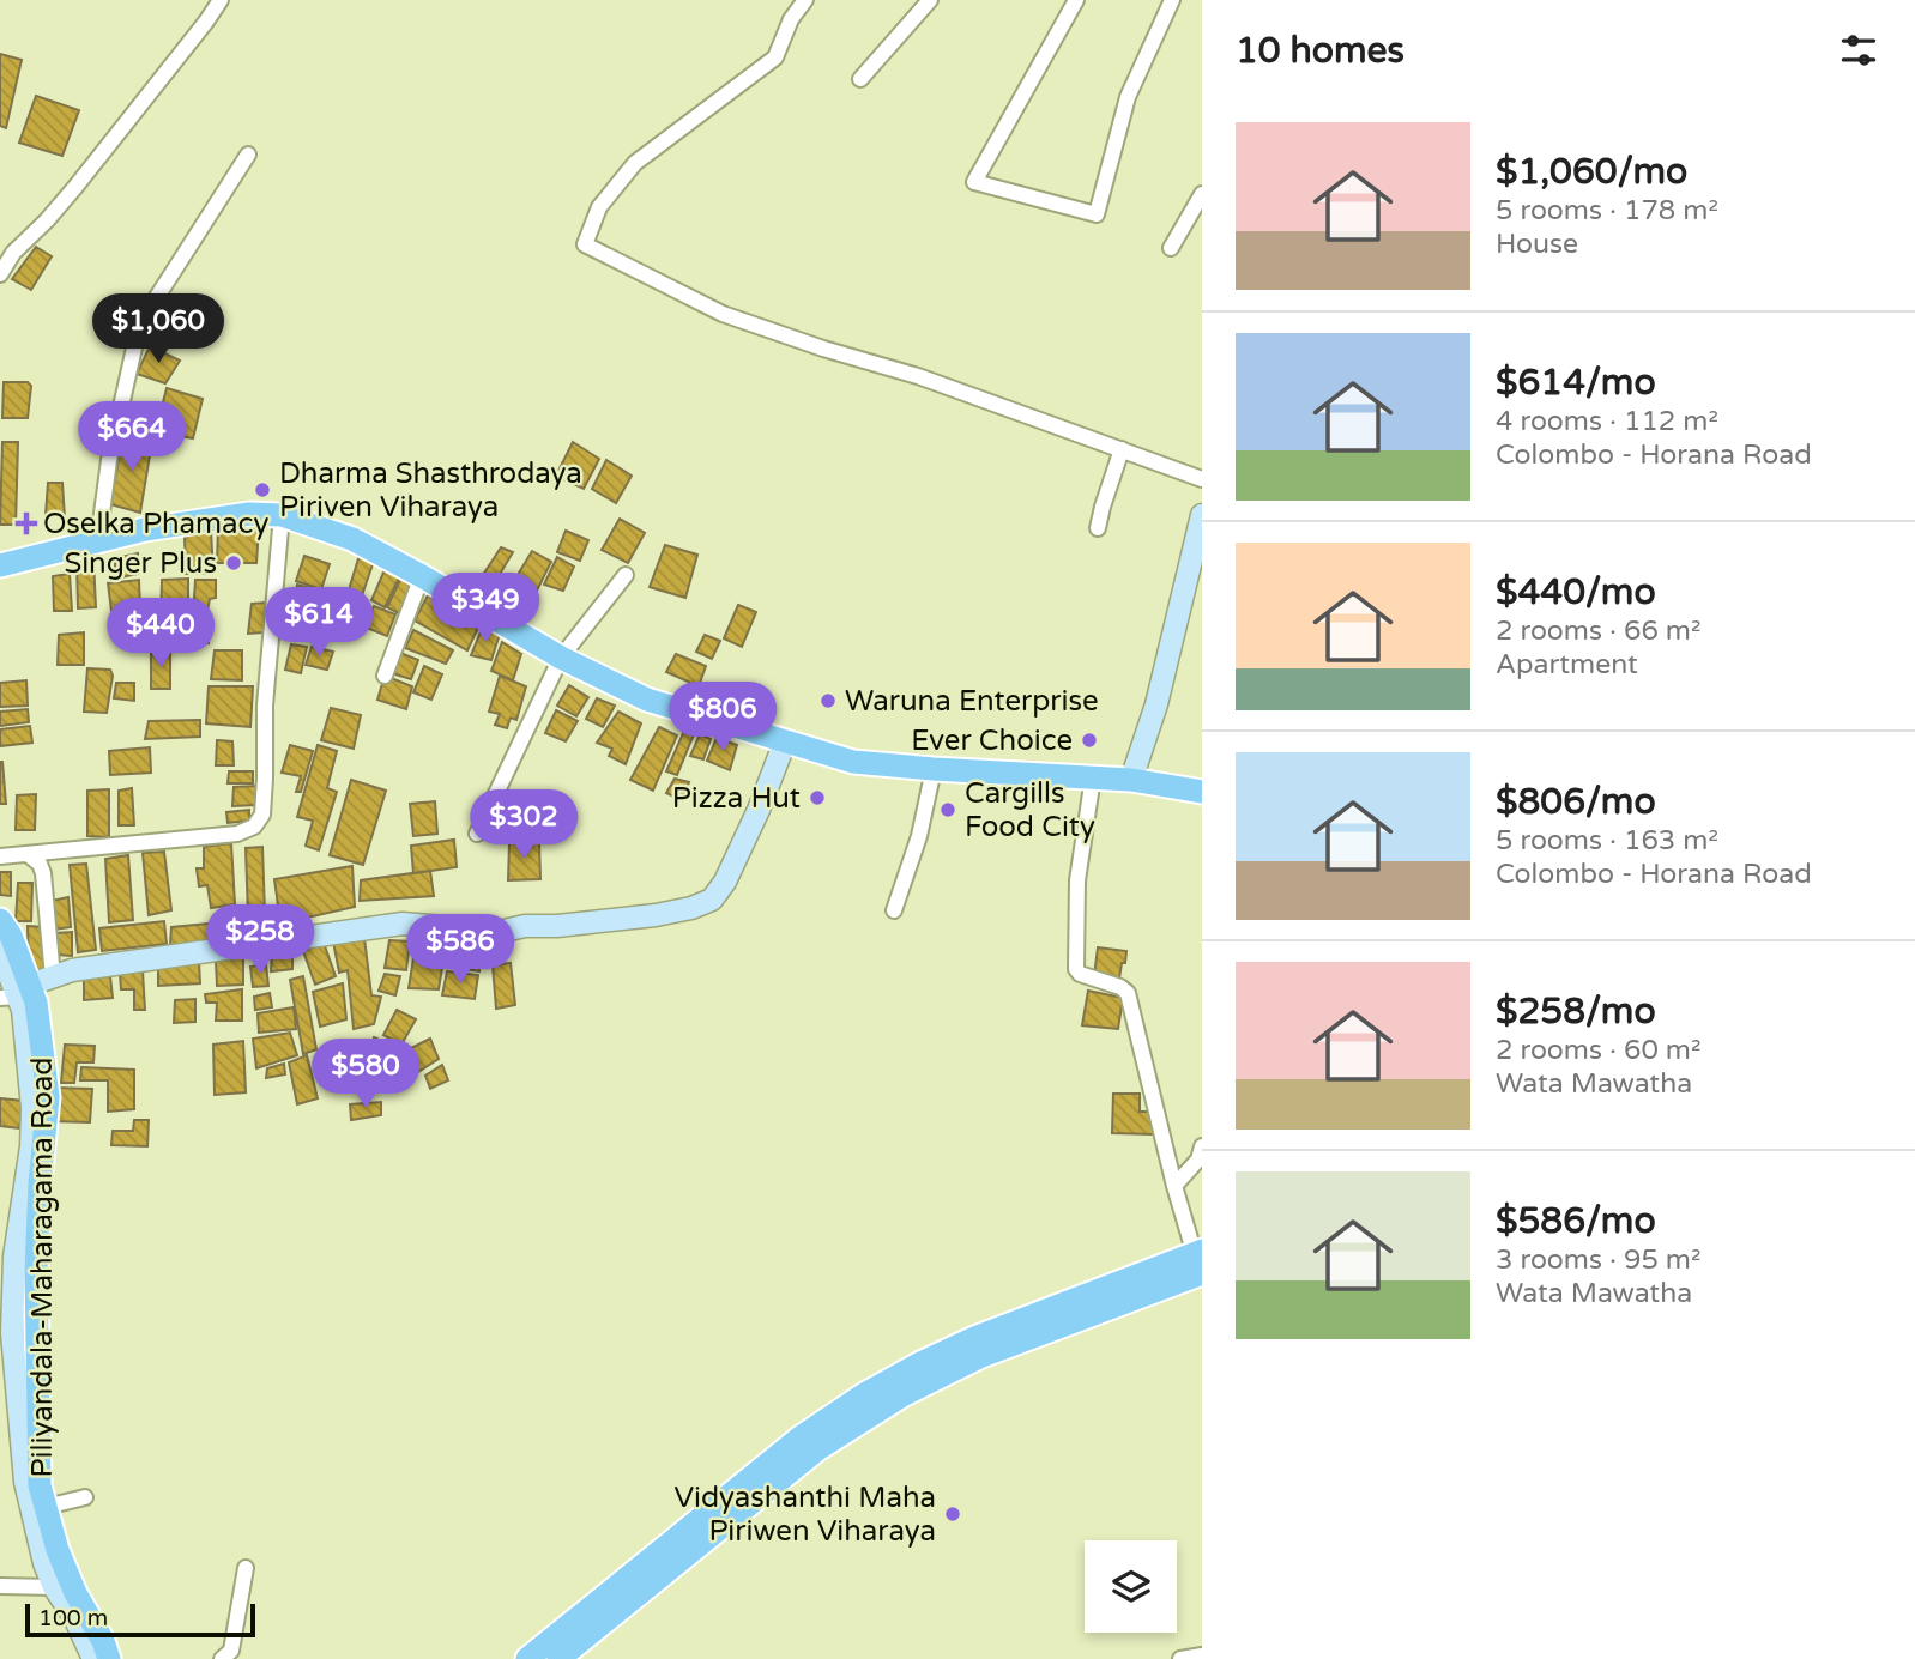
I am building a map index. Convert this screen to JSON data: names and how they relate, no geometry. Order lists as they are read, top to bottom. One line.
{"streets":{"main road":["Piliyandala-Maharagama Road"]},"places":{"other":["Dharma Shasthrodaya Piriven Viharaya","Singer Plus","Waruna Enterprise","Ever Choice","Pizza Hut","Cargills Food City","Vidyashanthi Maha Piriwen Viharaya"],"health":["Oselka Phamacy"]},"scale_bar":"100 m","page":{"heading":"10 homes","list":[{"name":"$1,060/mo","note":"5 rooms · 178 m² · House"},{"name":"$614/mo","note":"4 rooms · 112 m² · Colombo - Horana Road"},{"name":"$440/mo","note":"2 rooms · 66 m² · Apartment"},{"name":"$806/mo","note":"5 rooms · 163 m² · Colombo - Horana Road"},{"name":"$258/mo","note":"2 rooms · 60 m² · Wata Mawatha"},{"name":"$586/mo","note":"3 rooms · 95 m² · Wata Mawatha"}],"price":["$1,060","$664","$349","$614","$440","$806","$302","$258","$586","$580"],"scale":"100 m"}}
